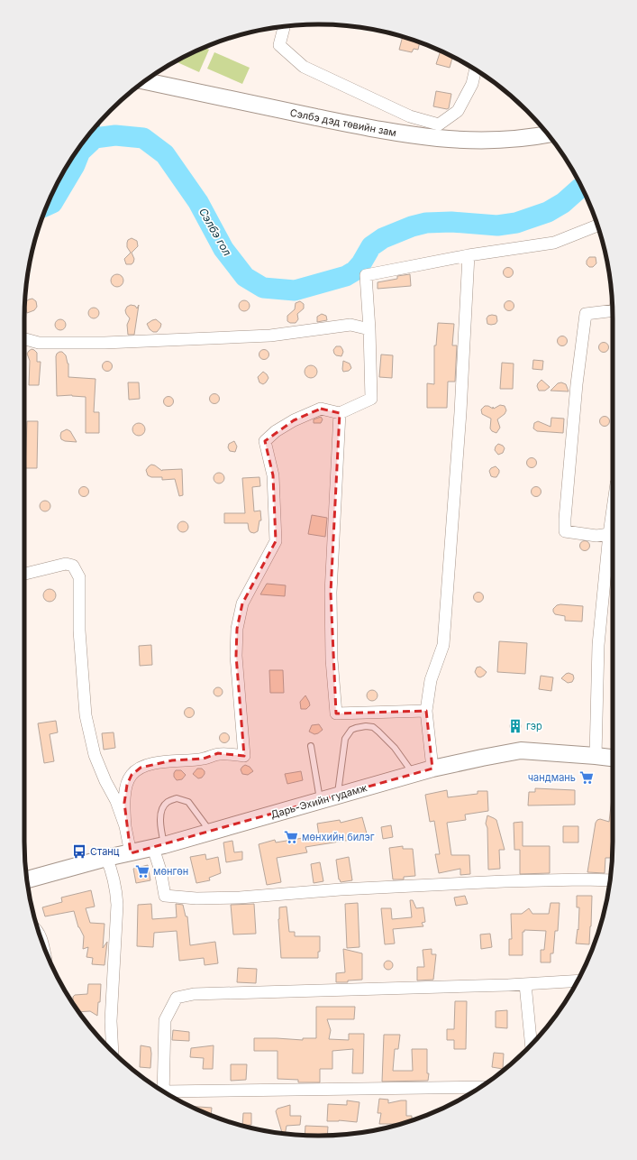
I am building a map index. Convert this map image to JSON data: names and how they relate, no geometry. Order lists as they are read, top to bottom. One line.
{"streets":{"main road":["Сэлбэ дэд төвийн зам","Дарь-Эхийн гудамж"]},"water":["Сэлбэ гол"],"places":{"building":["гэр"],"supermarket":["чандмань","мөнхийн билэг","мөнгөн"],"bus stop":["Станц"]}}
